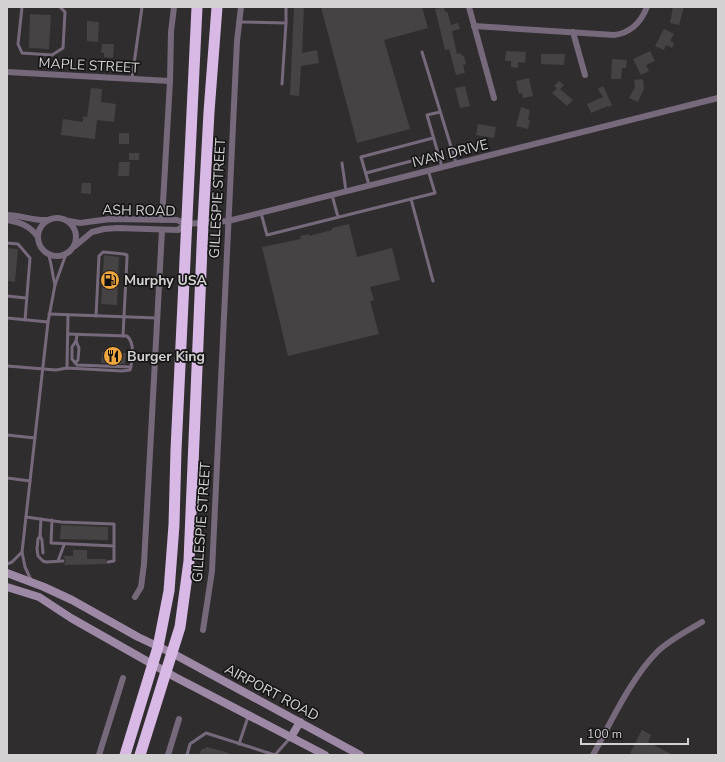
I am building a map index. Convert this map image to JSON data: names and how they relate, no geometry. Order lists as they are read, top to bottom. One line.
{"streets":{"main road":["AIRPORT ROAD"],"street":["MAPLE STREET","IVAN DRIVE","GILLESPIE STREET","ASH ROAD"]},"crossings":[["IVAN DRIVE","GILLESPIE STREET"],["IVAN DRIVE","ASH ROAD"]],"places":{"fuel station":["Murphy USA"],"restaurant":["Burger King"]},"scale_bar":"100 m"}
